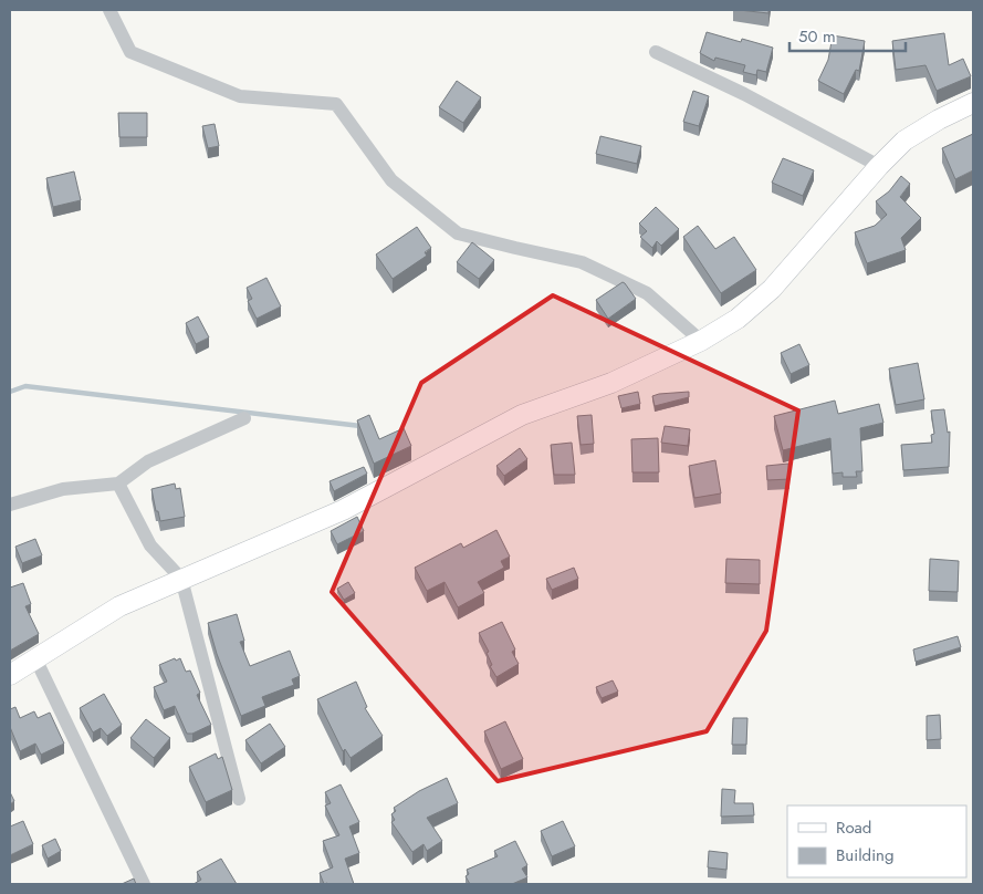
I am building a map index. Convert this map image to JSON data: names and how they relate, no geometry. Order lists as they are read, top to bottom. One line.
{"legend":["Road","Building"],"scale_bar":"50 m"}
